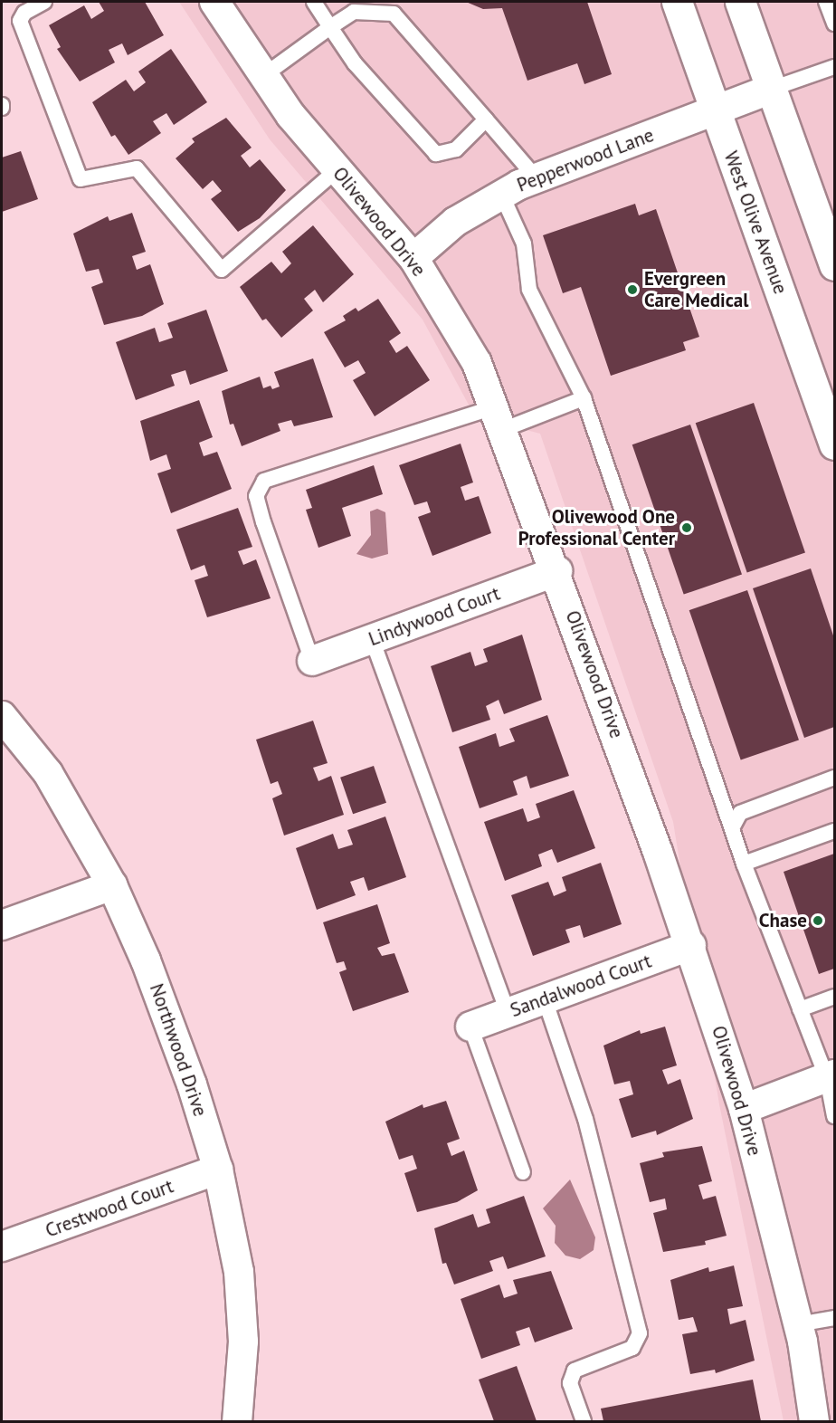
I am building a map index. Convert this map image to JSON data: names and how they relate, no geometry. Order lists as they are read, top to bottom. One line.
{"streets":{"main road":["West Olive Avenue"],"street":["Pepperwood Lane","Olivewood Drive","Lindywood Court","Sandalwood Court","Northwood Drive","Crestwood Court"]},"crossings":[["Pepperwood Lane","Olivewood Drive"],["Pepperwood Lane","West Olive Avenue"],["Olivewood Drive","Lindywood Court"],["Olivewood Drive","Sandalwood Court"],["Northwood Drive","Crestwood Court"]],"places":["Evergreen Care Medical","Olivewood One Professional Center","Chase"]}
